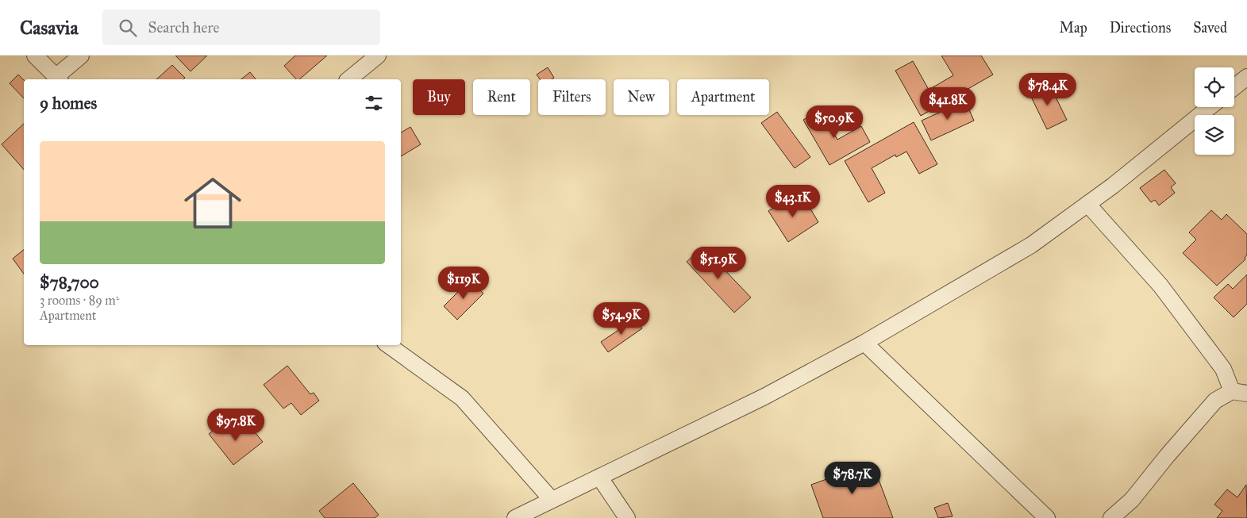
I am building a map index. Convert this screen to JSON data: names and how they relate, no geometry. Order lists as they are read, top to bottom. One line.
{"page":{"header":"Casavia","search":"Search here","nav":["Map","Directions","Saved"],"price":["$78.4K","$41.8K","$50.9K","$43.1K","$51.9K","$119K","$54.9K","$97.8K","$78.7K"],"chip":["Buy","Rent","Filters","New","Apartment"],"heading":"9 homes","list":[{"name":"$78,700","note":"3 rooms · 89 m² · Apartment"}]}}
